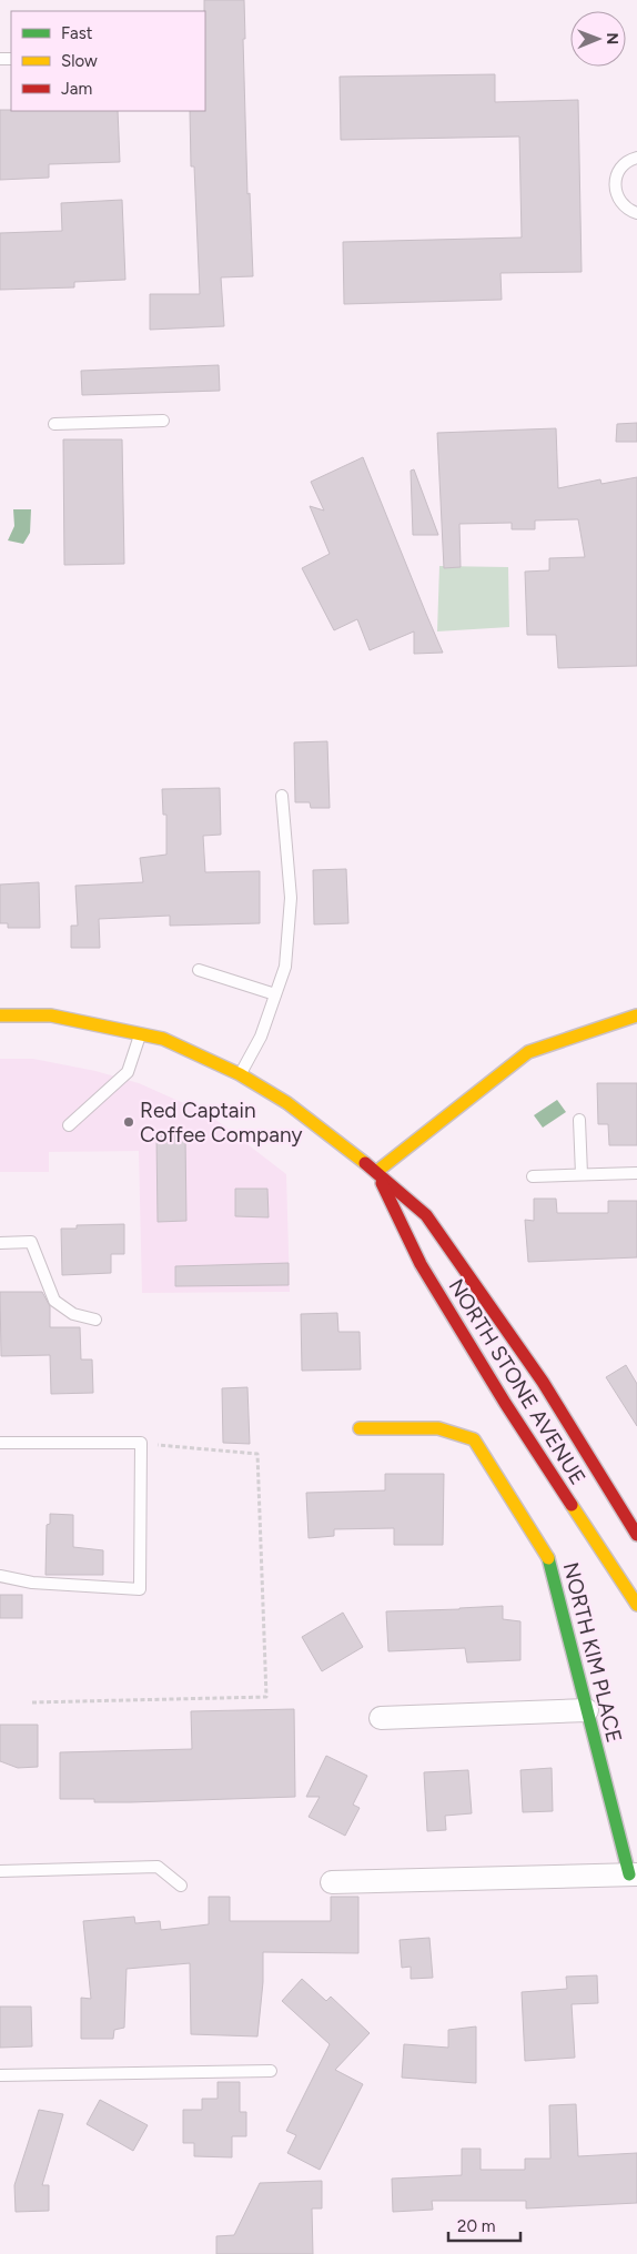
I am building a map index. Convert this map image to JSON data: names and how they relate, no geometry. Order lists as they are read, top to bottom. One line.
{"streets":{"main road":["NORTH STONE AVENUE","NORTH KIM PLACE"]},"places":["Red Captain Coffee Company"],"legend":["Fast","Slow","Jam"],"scale_bar":"20 m","north":"right"}
